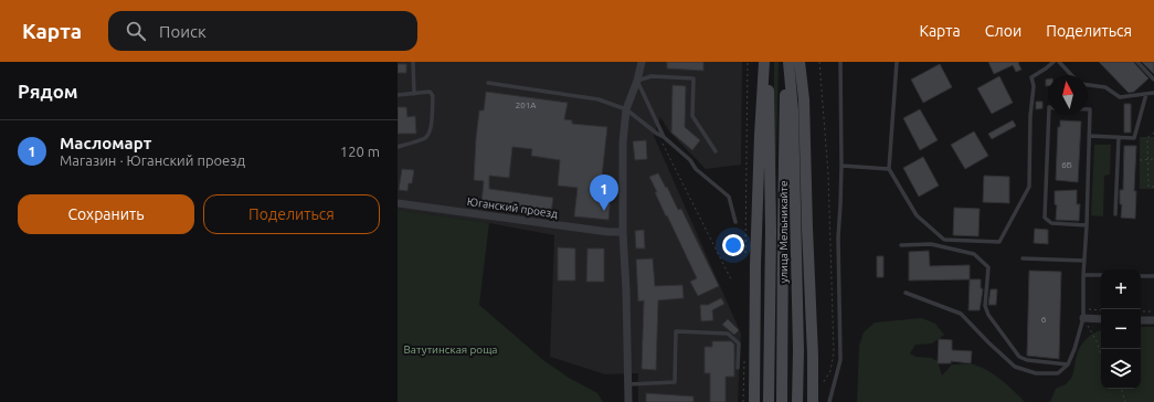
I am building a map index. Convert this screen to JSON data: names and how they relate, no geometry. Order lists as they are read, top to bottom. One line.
{"streets":{"main road":["улица Мельникайте"],"street":["Юганский проезд"]},"parks":["Ватутинская роща"],"house_numbers":["201А","6Б","6"],"north":"top","page":{"header":"Карта","search":"Поиск","nav":["Карта","Слои","Поделиться"],"heading":"Рядом","list":[{"mark":"1","name":"Масломарт","note":"Магазин · Юганский проезд","value":"120 m"}],"pins":"1","buttons":["Сохранить","Поделиться"],"map_buttons":["+","−"]}}
